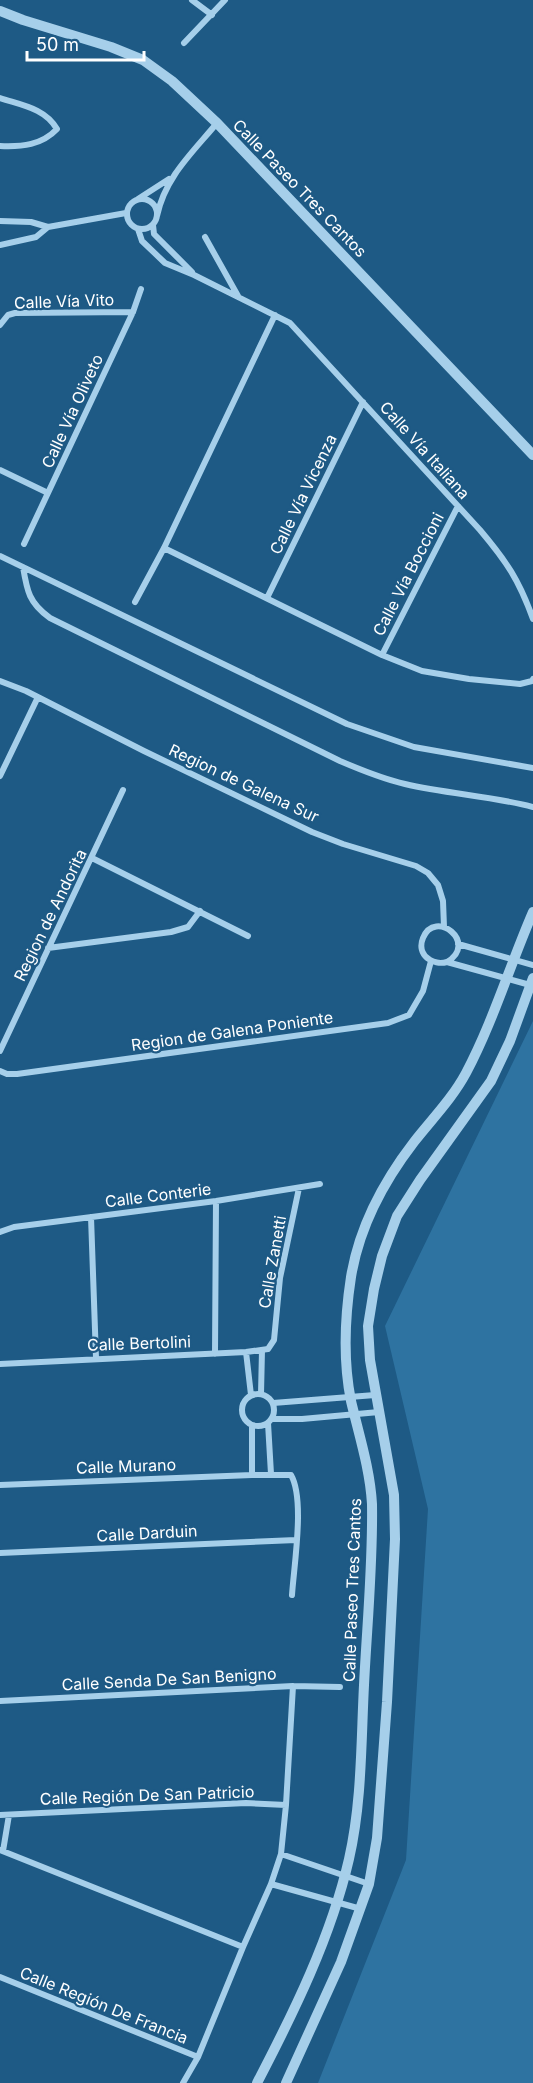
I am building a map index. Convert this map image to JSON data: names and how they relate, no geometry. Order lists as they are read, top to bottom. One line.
{"streets":{"street":["Calle Paseo Tres Cantos","Calle Vía Vito","Calle Vía Oliveto","Calle Vía Italiana","Calle Vía Vicenza","Calle Vía Boccioni","Region de Galena Sur","Region de Andorita","Region de Galena Poniente","Calle Conterie","Calle Zanetti","Calle Bertolini","Calle Murano","Calle Darduin","Calle Senda De San Benigno","Calle Región De San Patricio","Calle Región De Francia"]},"crossings":[["Calle Vía Vito","Calle Vía Oliveto"],["Calle Vía Italiana","Calle Vía Vicenza"],["Calle Vía Italiana","Calle Vía Boccioni"],["Region de Galena Sur","Region de Galena Poniente"],["Calle Conterie","Calle Zanetti"],["Calle Zanetti","Calle Bertolini"],["Calle Murano","Calle Darduin"]],"scale_bar":"50 m"}
